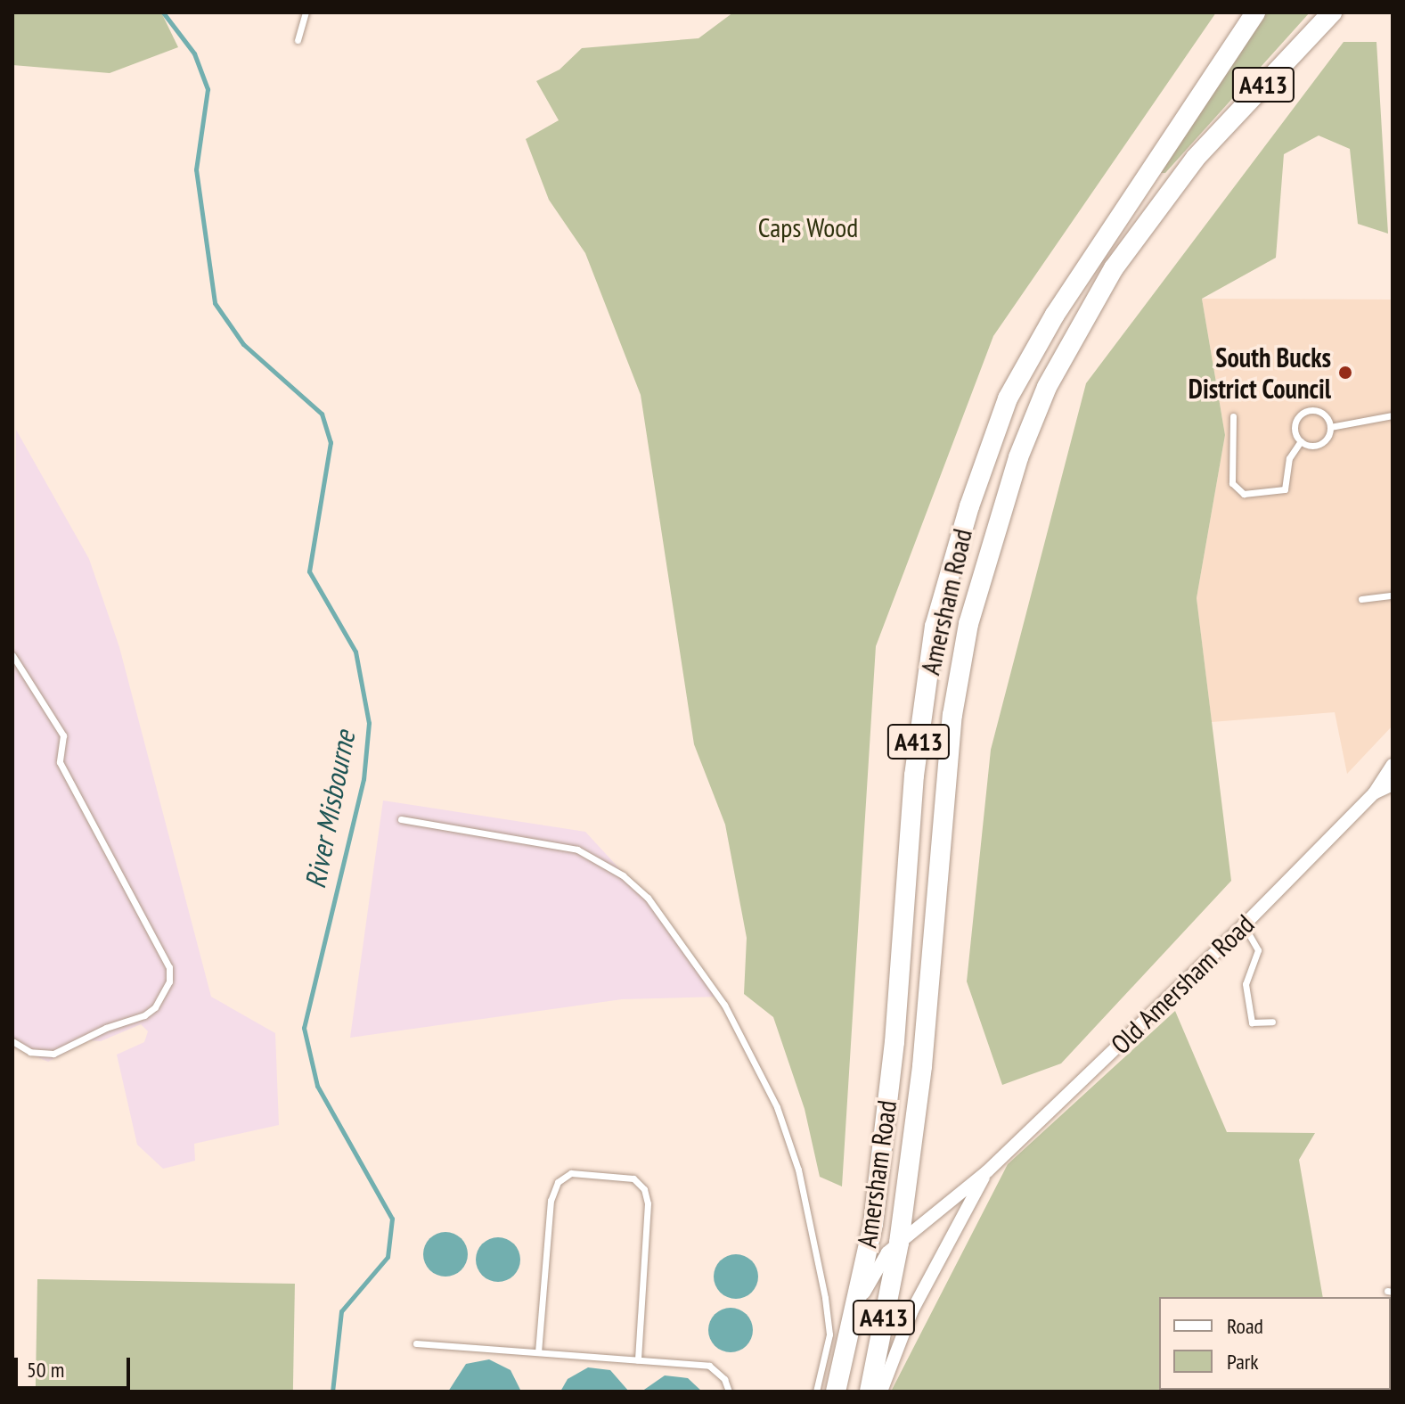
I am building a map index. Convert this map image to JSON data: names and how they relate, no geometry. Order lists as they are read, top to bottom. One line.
{"streets":{"highway":["A413","Amersham Road"],"street":["Old Amersham Road"]},"crossings":[["A413","Old Amersham Road"],["Amersham Road","Old Amersham Road"]],"water":["River Misbourne"],"parks":["Caps Wood"],"places":["South Bucks District Council"],"legend":["Road","Park"],"scale_bar":"50 m"}
